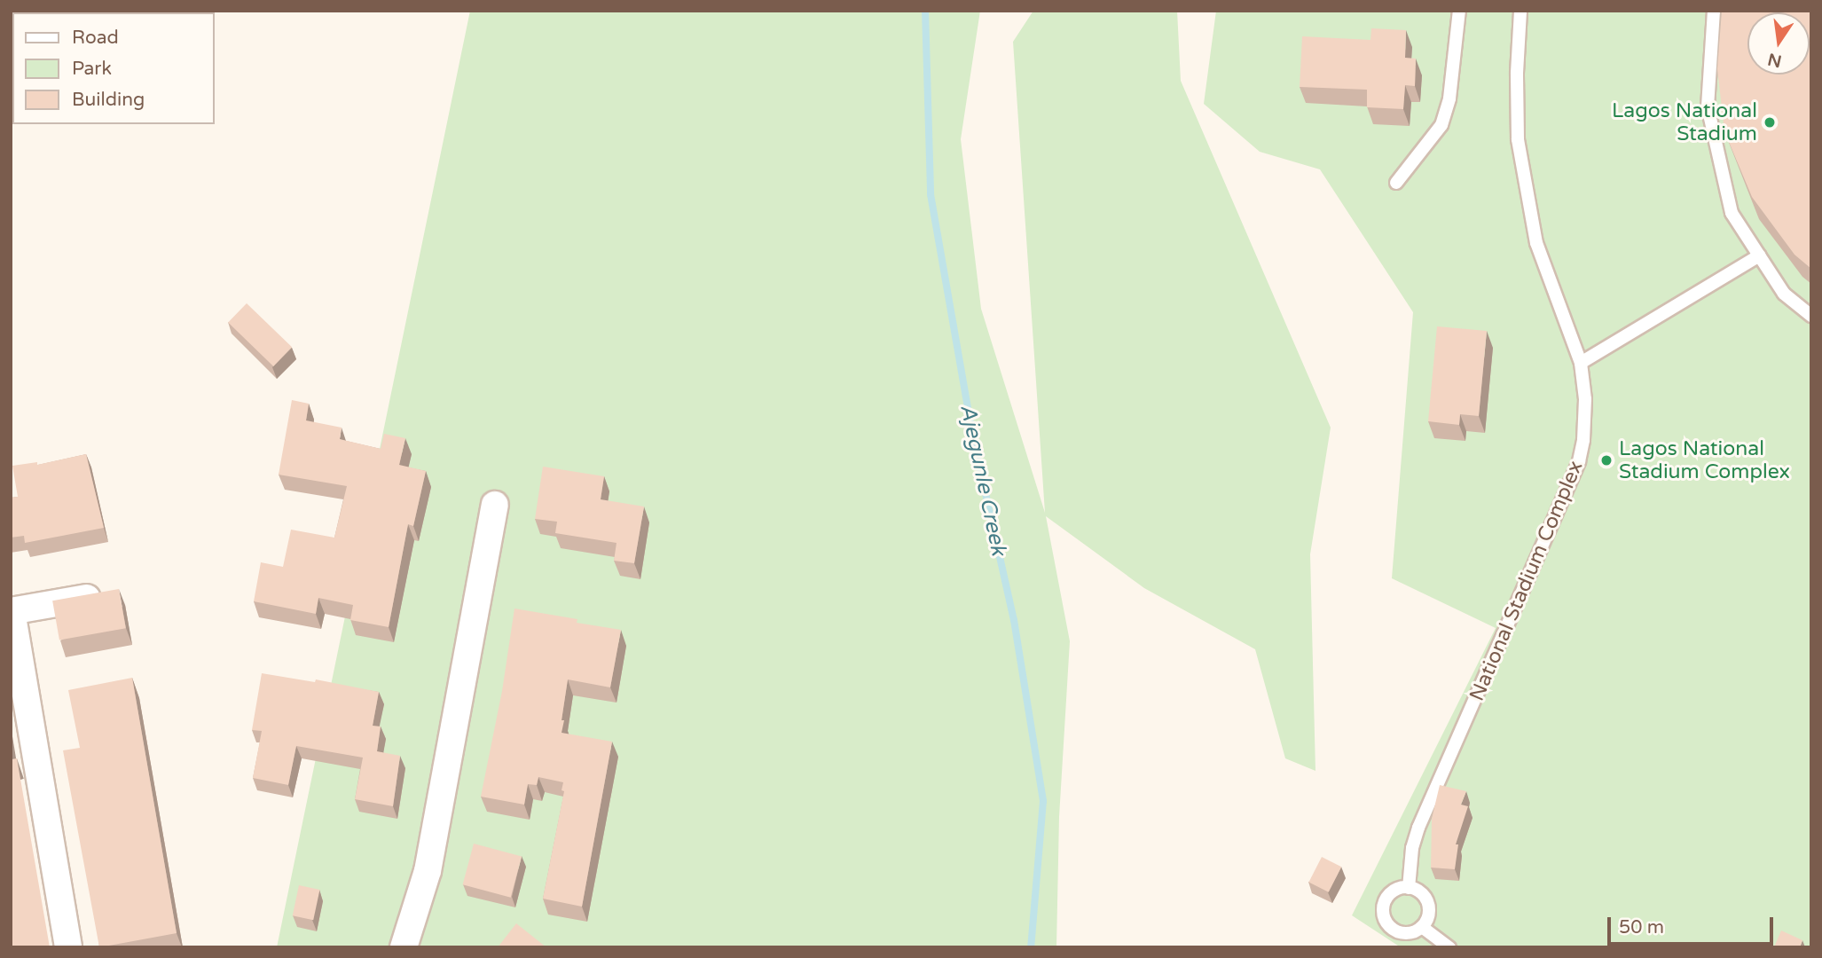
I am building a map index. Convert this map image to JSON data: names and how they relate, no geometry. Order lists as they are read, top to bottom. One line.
{"streets":{"lane":["National Stadium Complex"]},"water":["Ajegunle Creek"],"places":["Lagos National Stadium","Lagos National Stadium Complex"],"legend":["Road","Park","Building"],"scale_bar":"50 m","north":"bottom"}
